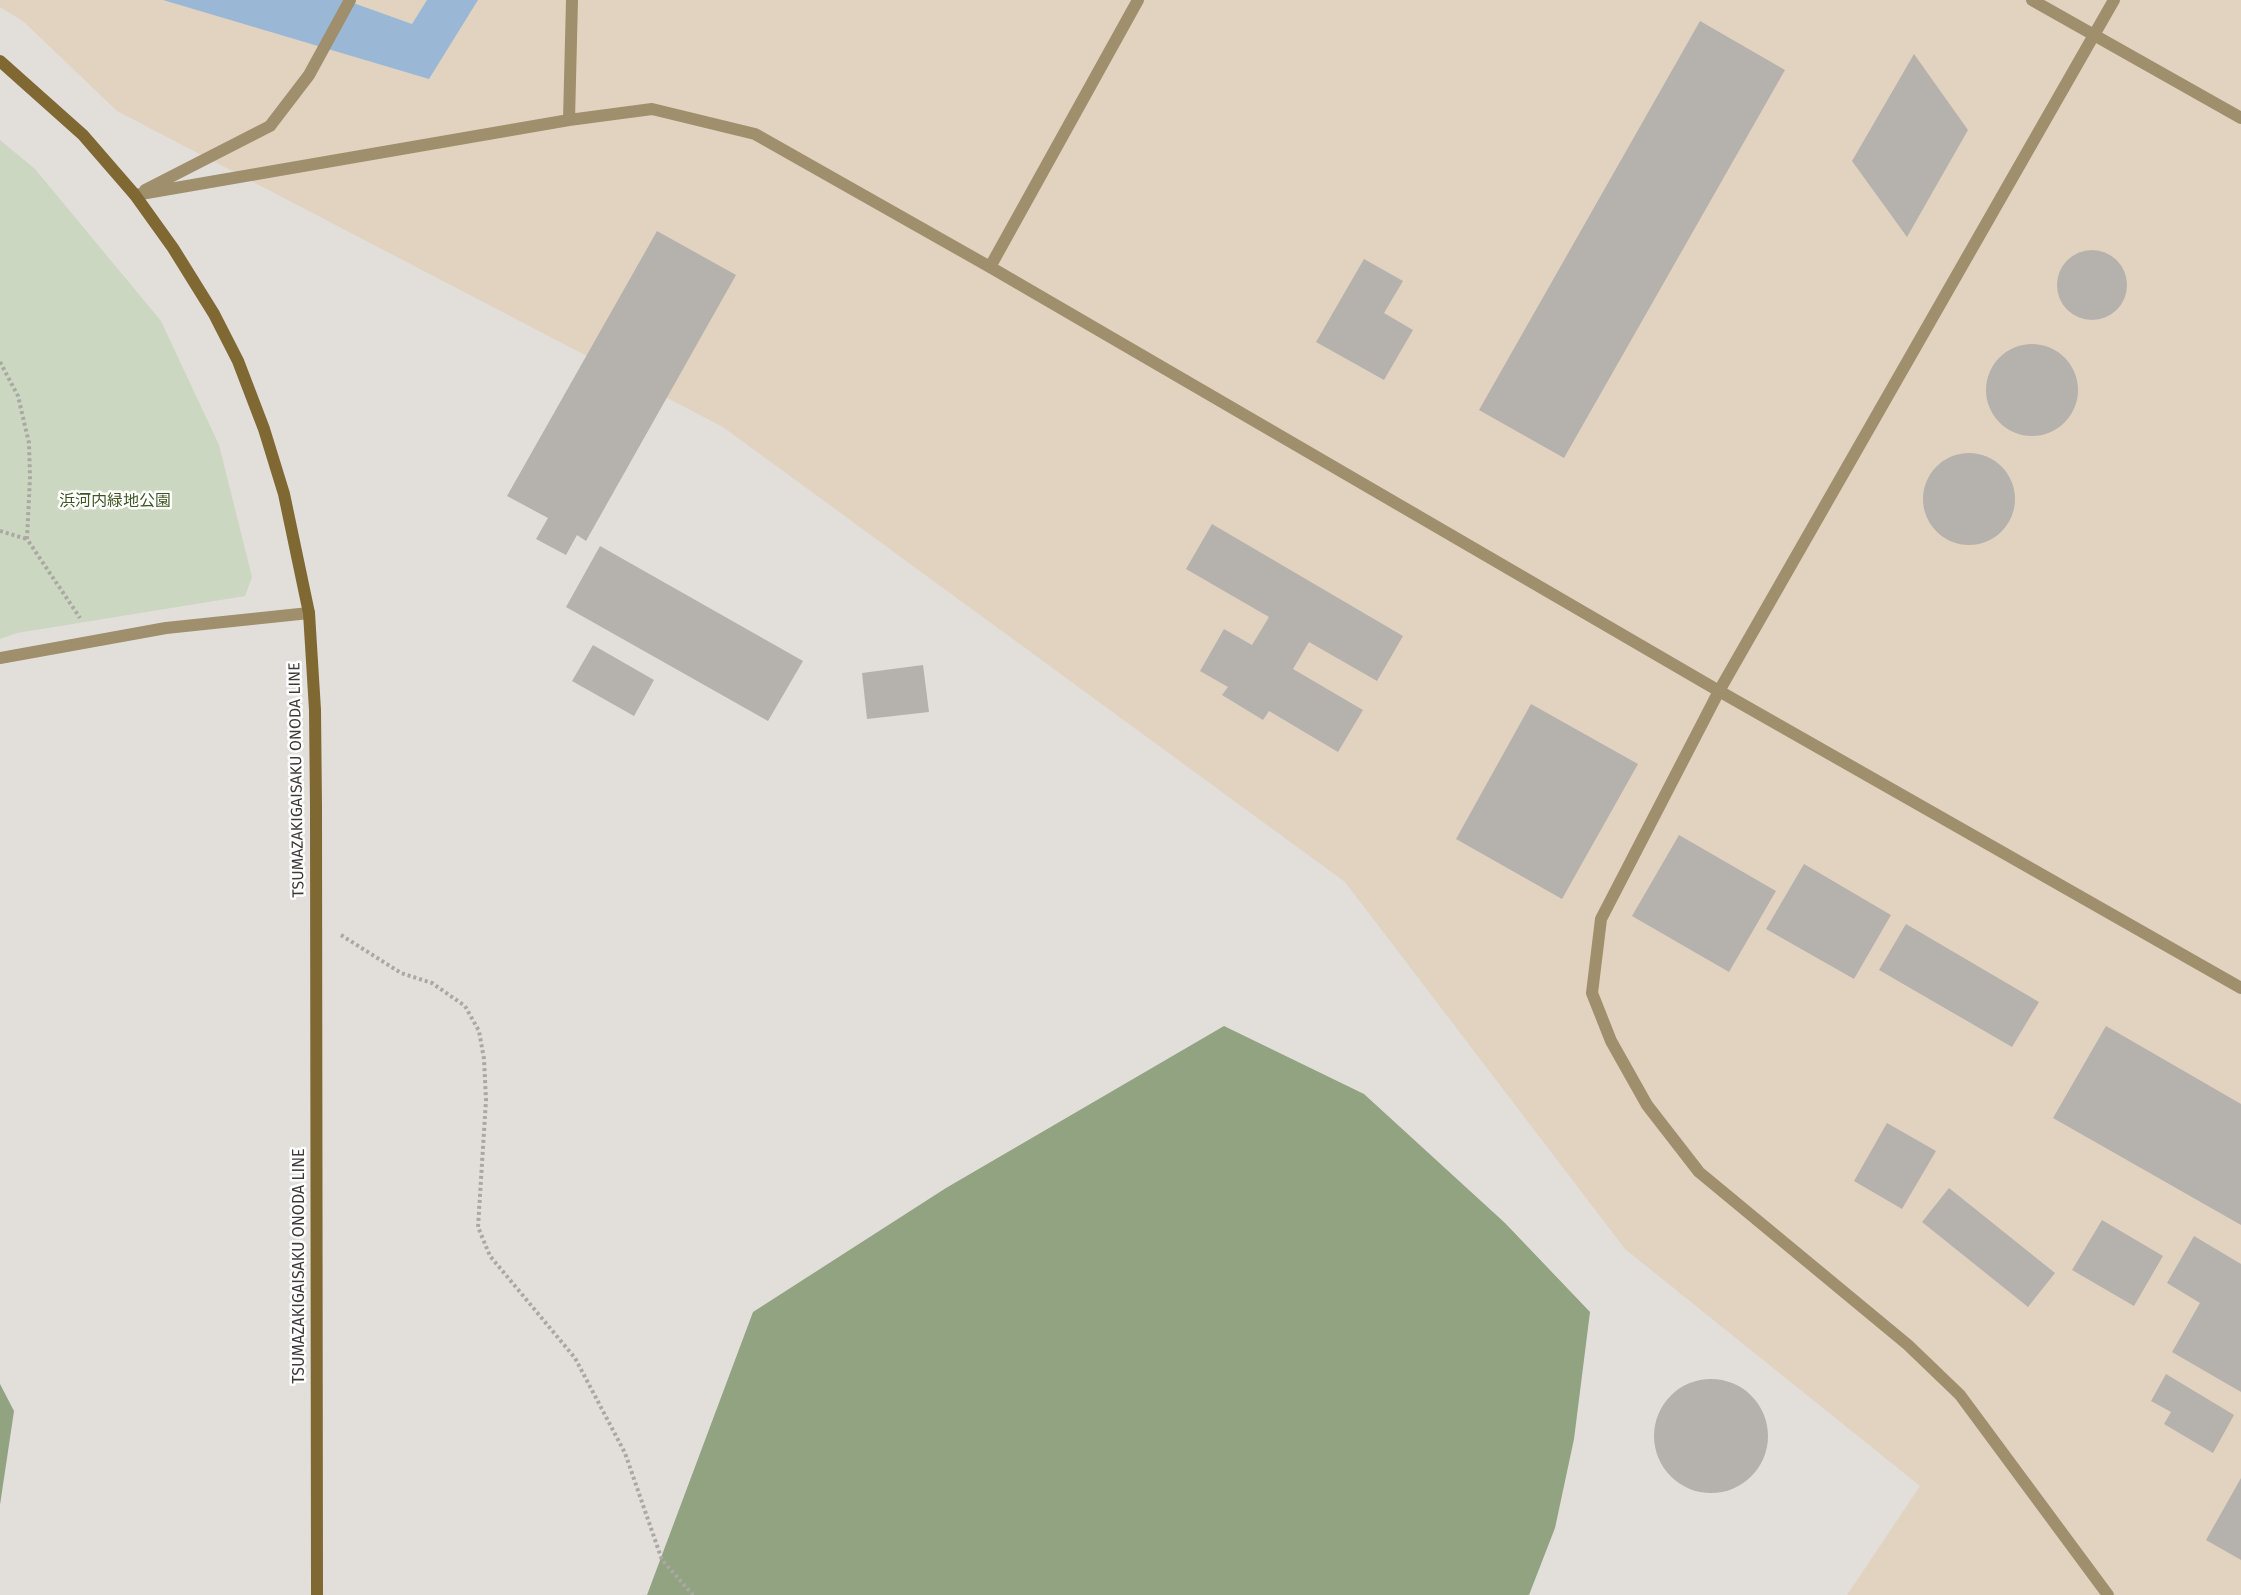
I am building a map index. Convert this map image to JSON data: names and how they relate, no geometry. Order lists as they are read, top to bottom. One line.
{"streets":{"main road":["TSUMAZAKIGAISAKU ONODA LINE"]},"parks":["浜河内緑地公園"]}
